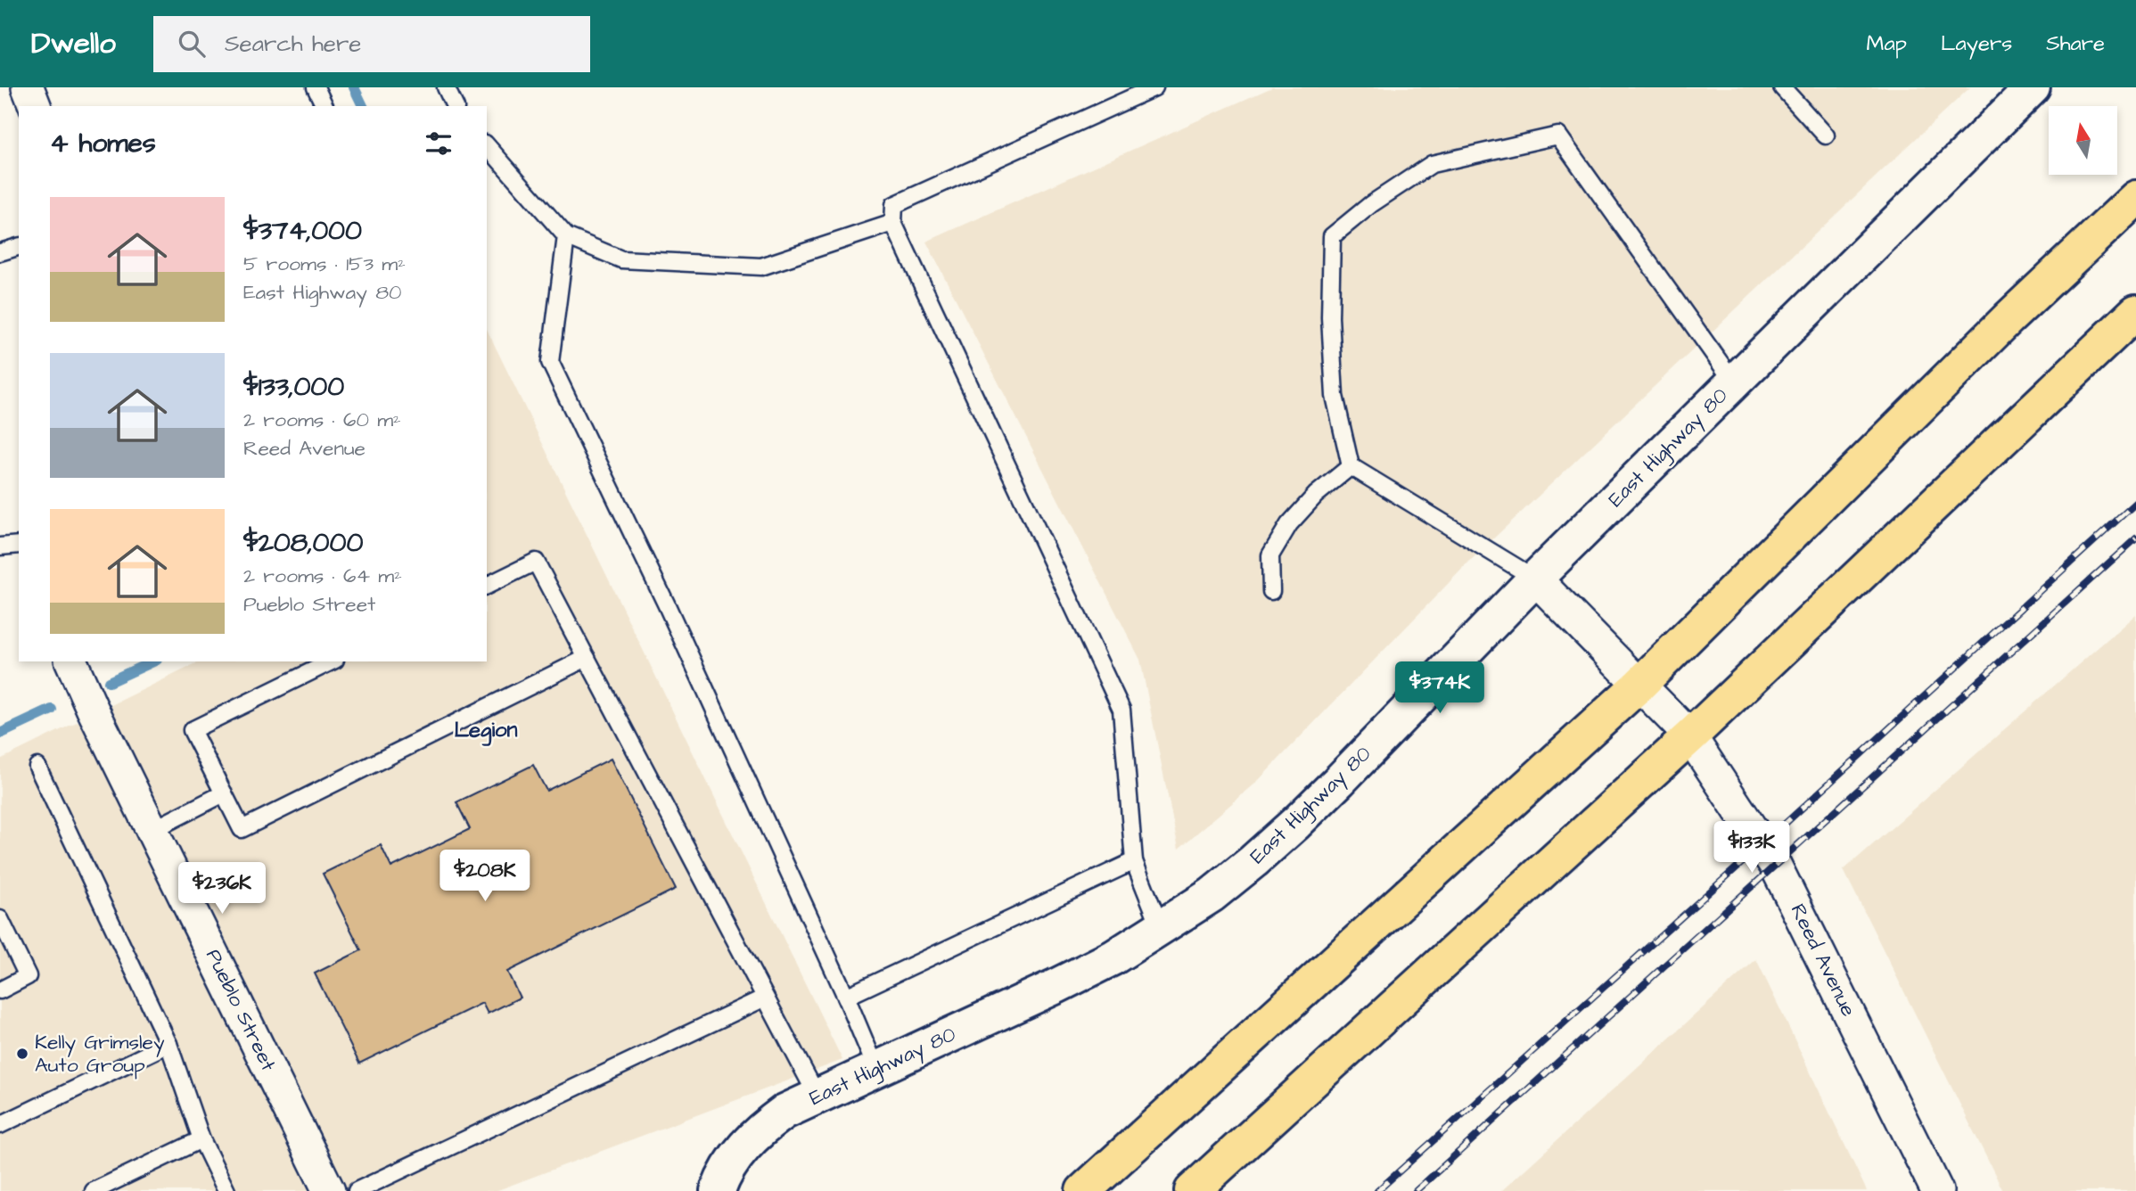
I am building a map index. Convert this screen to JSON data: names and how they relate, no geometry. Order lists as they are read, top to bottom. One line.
{"streets":{"street":["East Highway 80","Reed Avenue","Pueblo Street"]},"crossings":[["East Highway 80","Reed Avenue"]],"districts":["Legion"],"places":["Kelly Grimsley Auto Group"],"north":"top","page":{"header":"Dwello","search":"Search here","nav":["Map","Layers","Share"],"heading":"4 homes","list":[{"name":"$374,000","note":"5 rooms · 153 m² · East Highway 80"},{"name":"$133,000","note":"2 rooms · 60 m² · Reed Avenue"},{"name":"$208,000","note":"2 rooms · 64 m² · Pueblo Street"}],"price":["$374K","$133K","$208K","$236K"]}}
